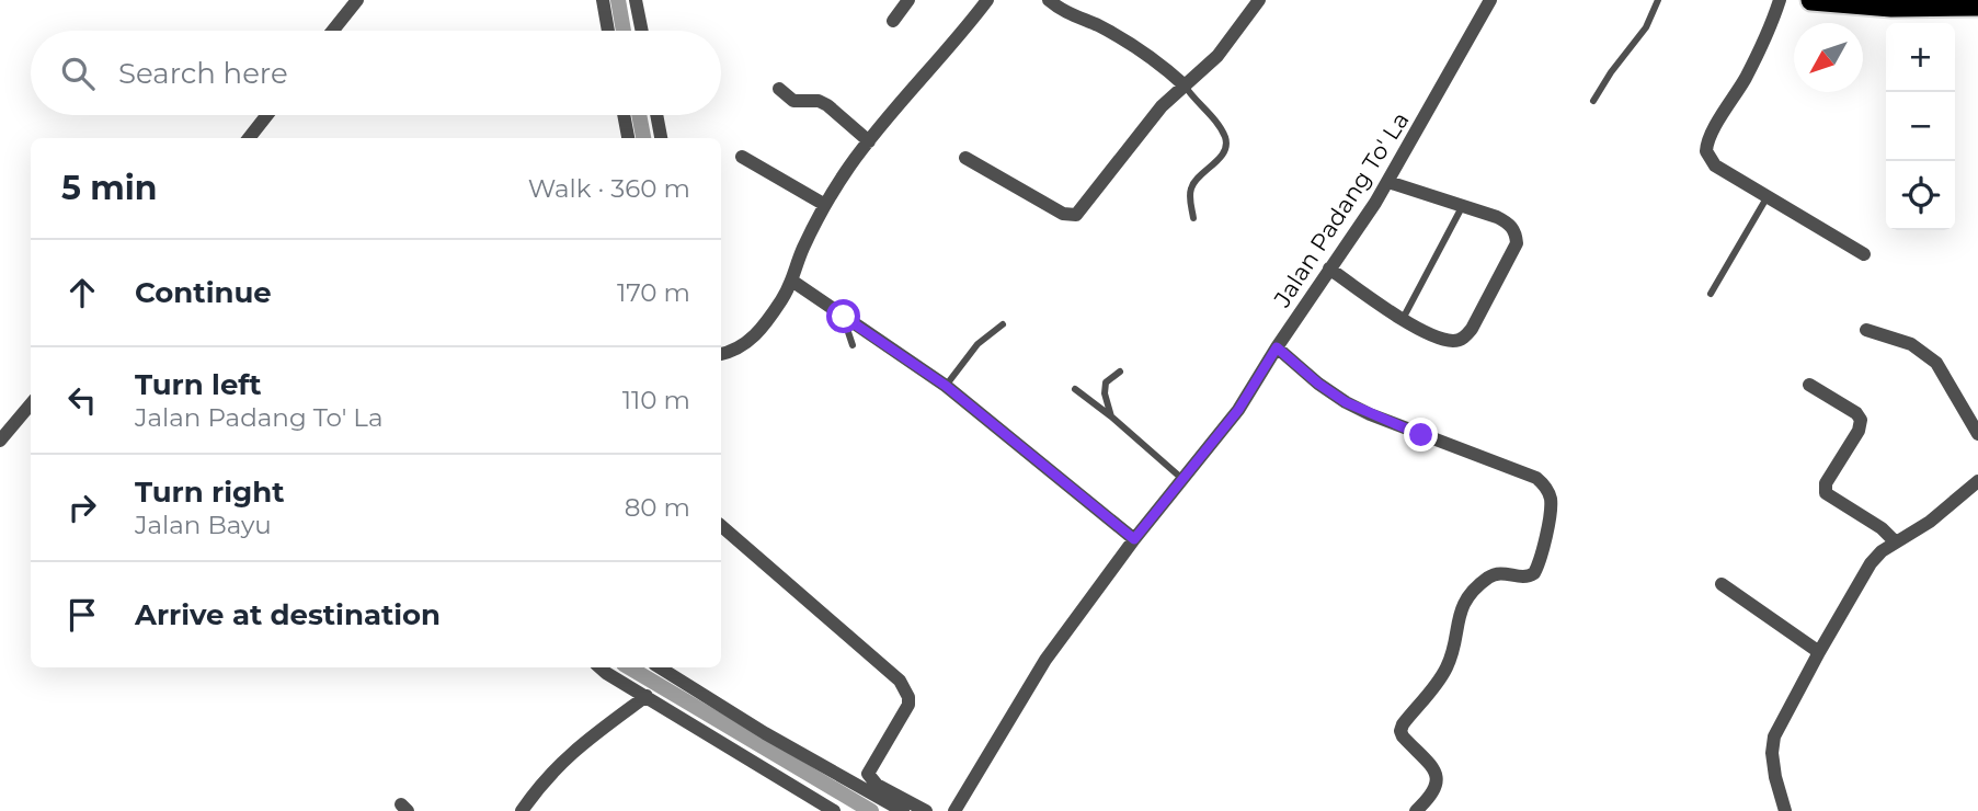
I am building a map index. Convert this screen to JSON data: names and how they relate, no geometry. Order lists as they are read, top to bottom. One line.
{"streets":{"street":["Jalan Padang To' La"]},"north":"bottom left","page":{"map_buttons":["+","−"],"search":"Search here","heading":["5 min","Walk · 360 m"],"list":[["Continue","170 m"],["Turn left","Jalan Padang To' La","110 m"],["Turn right","Jalan Bayu","80 m"],"Arrive at destination"]}}
